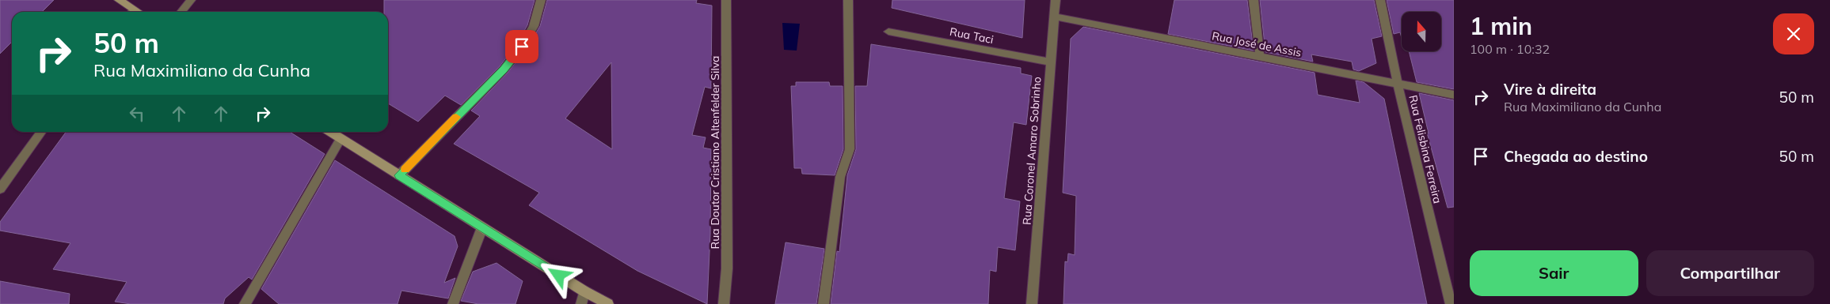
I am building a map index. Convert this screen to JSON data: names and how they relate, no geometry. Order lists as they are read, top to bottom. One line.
{"streets":{"street":["Rua Taci","Rua José de Assis","Rua Felisbina Ferreira","Rua Coronel Amaro Sobrinho","Rua Doutor Cristiano Altenfelder Silva"]},"crossings":[["Rua Taci","Rua Coronel Amaro Sobrinho"],["Rua José de Assis","Rua Felisbina Ferreira"],["Rua José de Assis","Rua Coronel Amaro Sobrinho"]],"north":"top","page":{"heading":["1 min","100 m · 10:32"],"turn":["50 m","Rua Maximiliano da Cunha"],"list":[{"name":"Vire à direita","note":"Rua Maximiliano da Cunha","value":"50 m"},{"name":"Chegada ao destino","value":"50 m"}],"buttons":["Sair","Compartilhar"]}}
